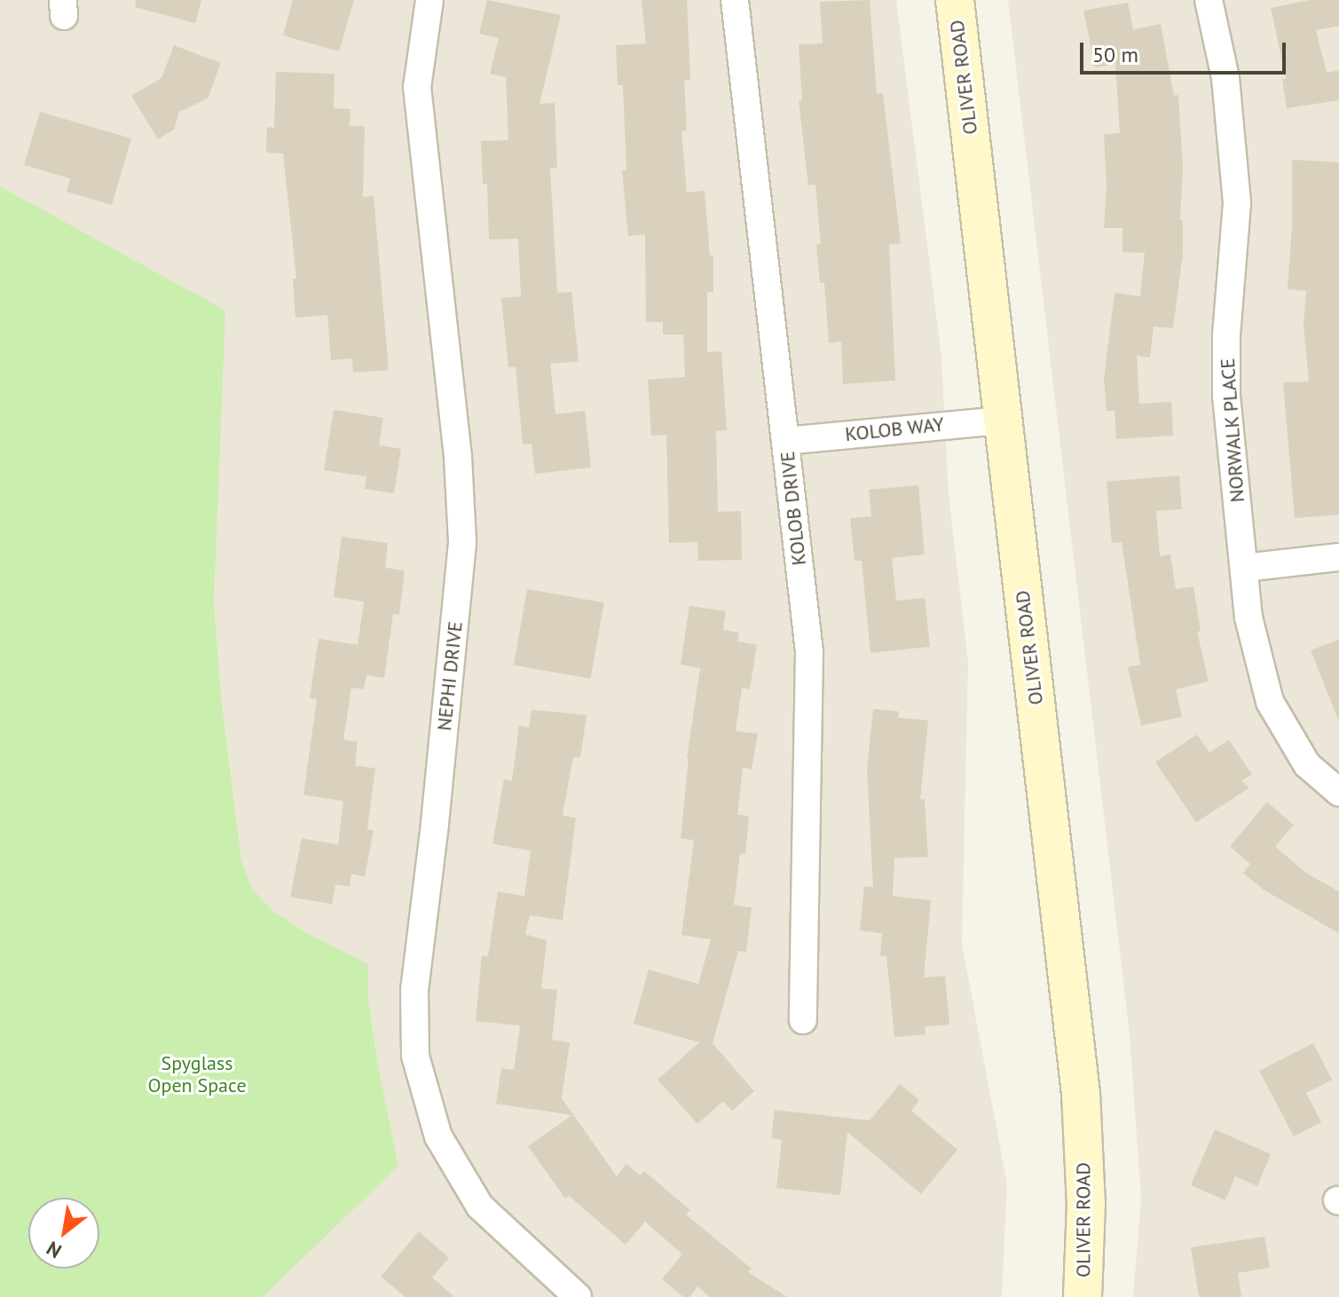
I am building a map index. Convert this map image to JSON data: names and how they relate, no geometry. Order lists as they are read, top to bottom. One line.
{"streets":{"street":["OLIVER ROAD","KOLOB WAY","NORWALK PLACE","KOLOB DRIVE","NEPHI DRIVE"]},"crossings":[["OLIVER ROAD","KOLOB WAY"],["KOLOB WAY","KOLOB DRIVE"]],"parks":["Spyglass Open Space"],"scale_bar":"50 m","north":"bottom left"}
